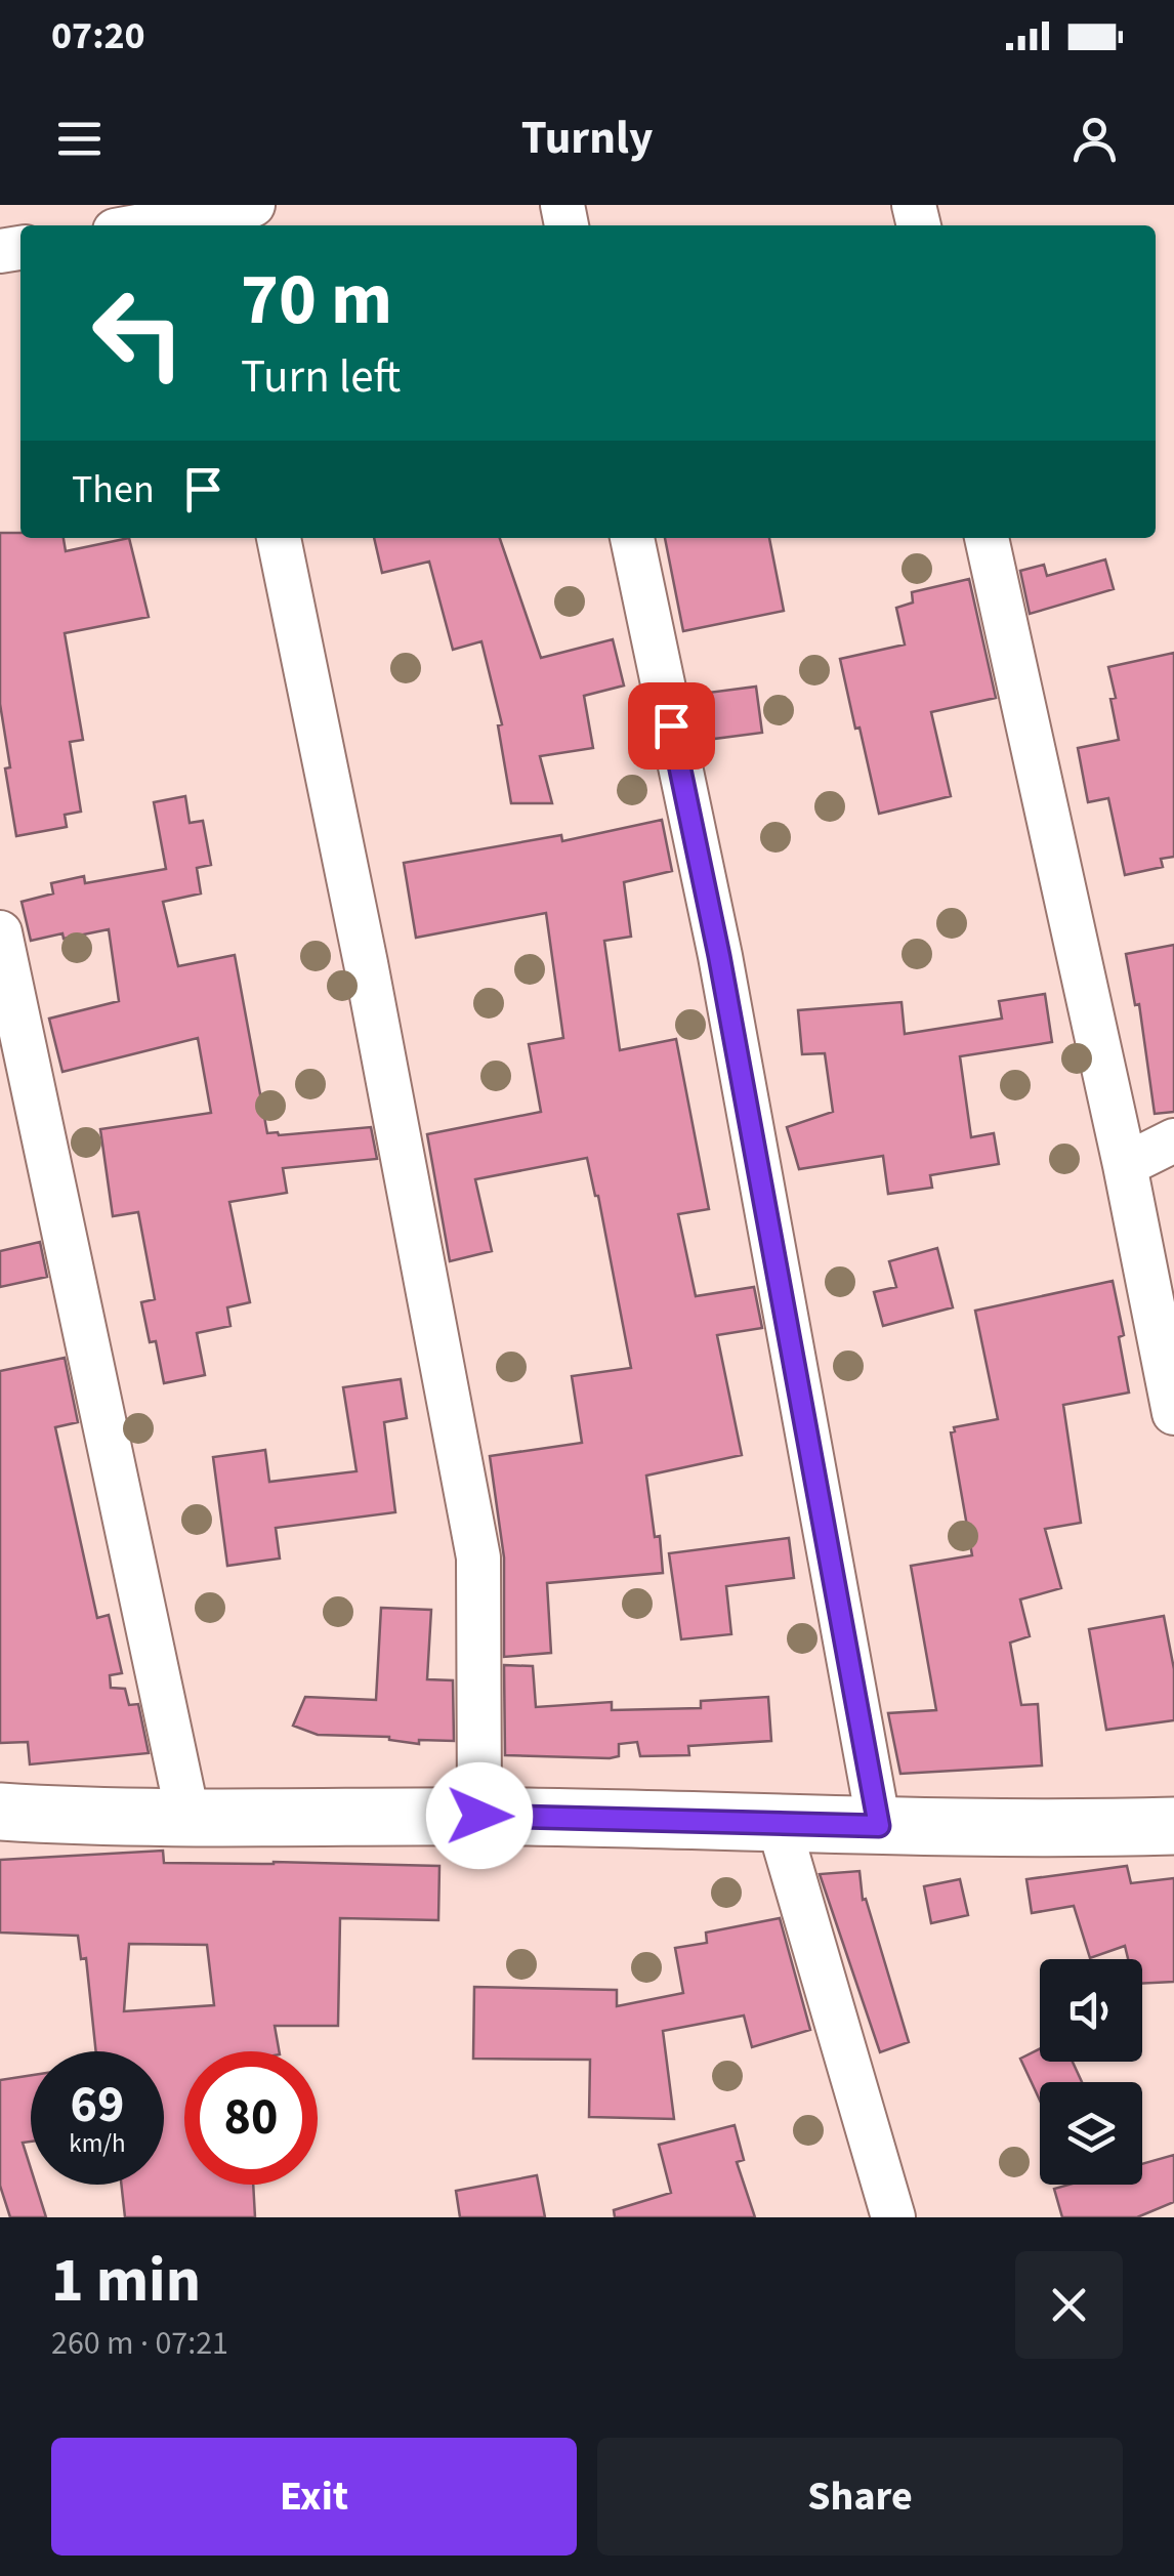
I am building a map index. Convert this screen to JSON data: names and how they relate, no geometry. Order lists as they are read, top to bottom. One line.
{"page":{"status":"07:20","header":"Turnly","turn":["70 m","Turn left"],"then":"Then","speed":"69 km/h","limit":"80","heading":["1 min","260 m · 07:21"],"buttons":["Exit","Share"]}}
